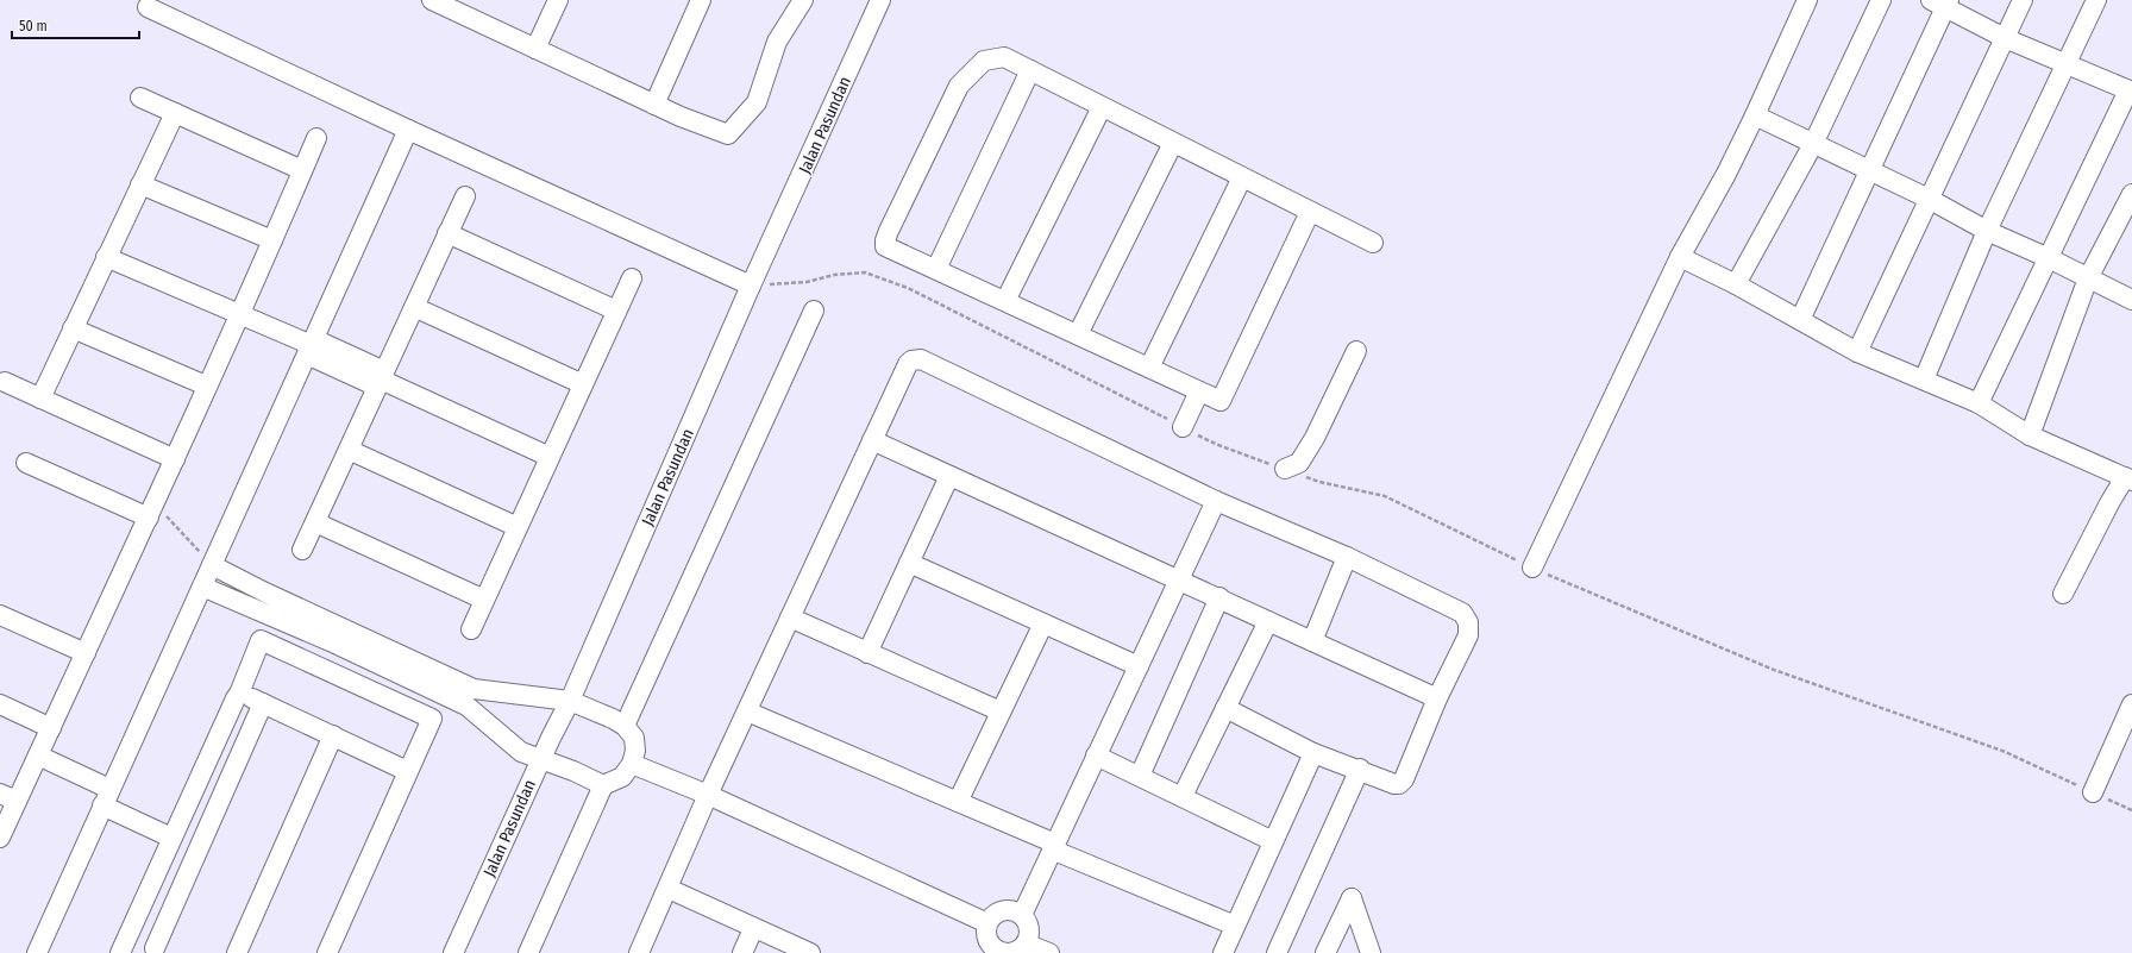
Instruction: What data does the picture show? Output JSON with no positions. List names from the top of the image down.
{
  "streets": {
    "street": ["Jalan Pasundan"]
  },
  "scale_bar": "50 m"
}
